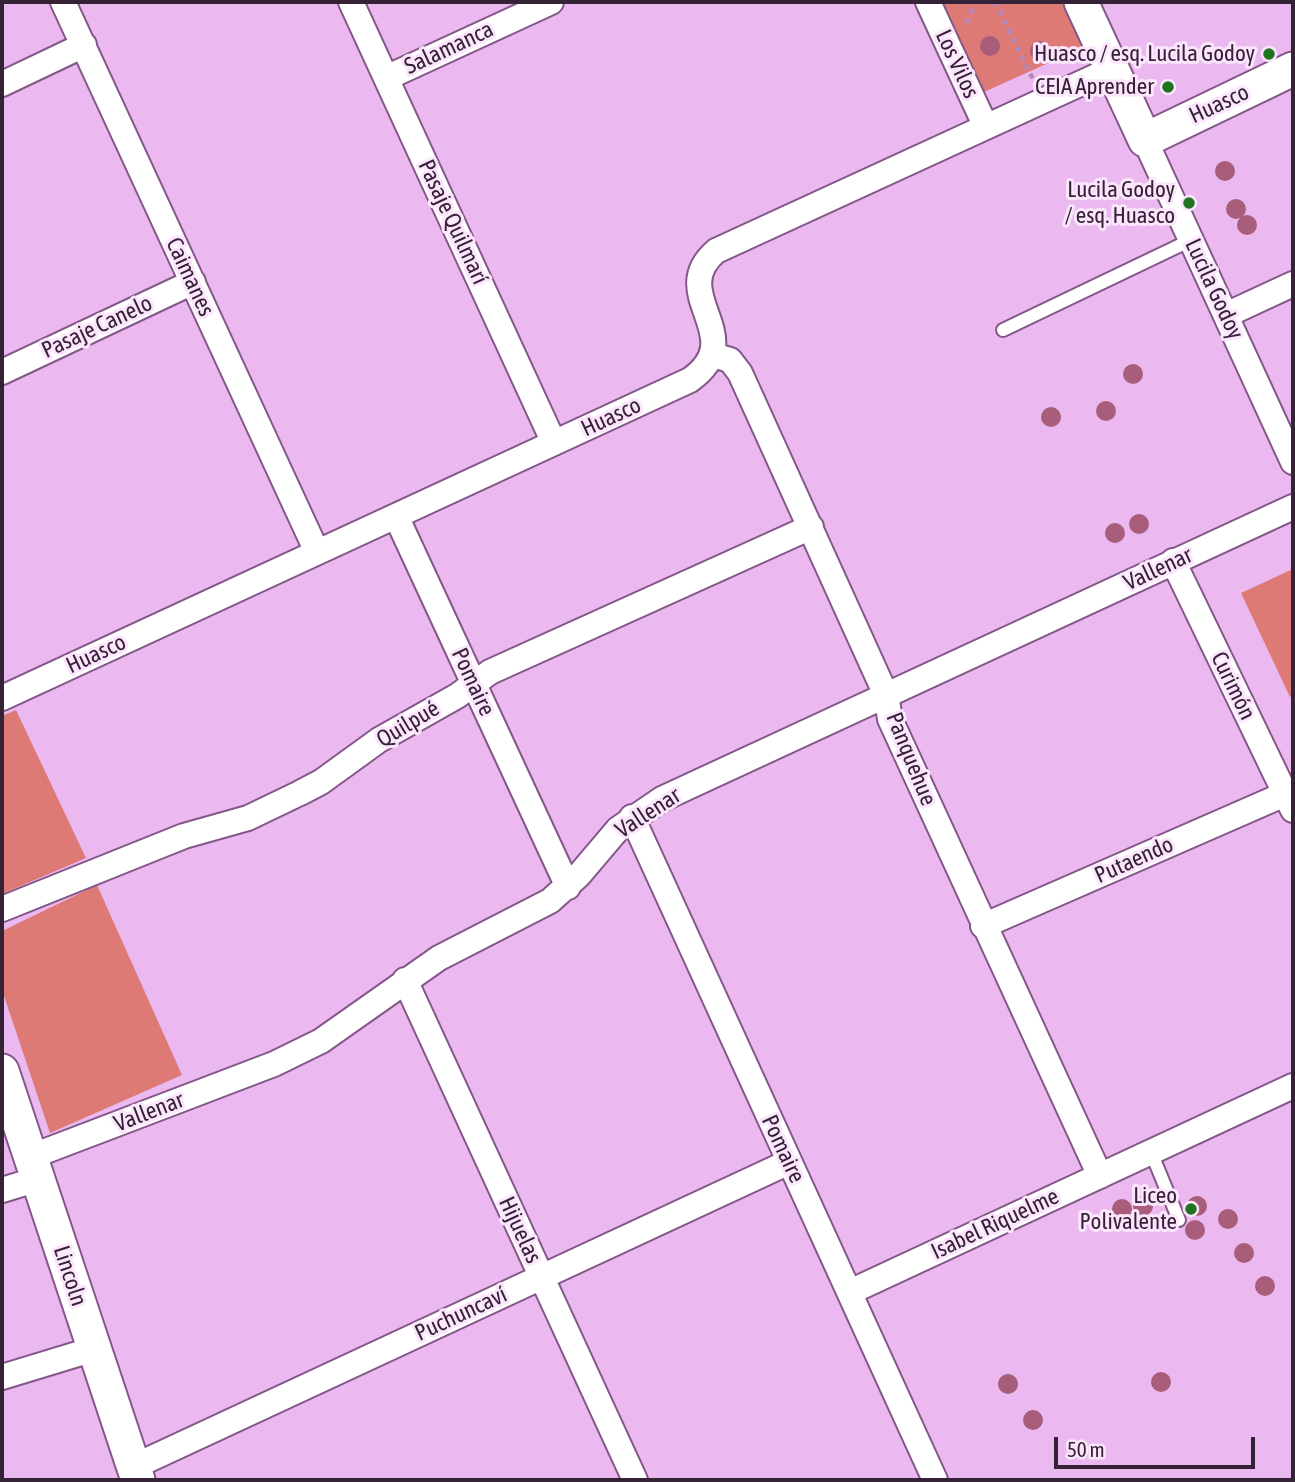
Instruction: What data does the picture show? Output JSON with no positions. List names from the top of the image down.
{
  "streets": {
    "street": [
      "Salamanca",
      "Los Vilos",
      "Huasco",
      "Pasaje Quilmarí",
      "Caimanes",
      "Lucila Godoy",
      "Pasaje Canelo",
      "Vallenar",
      "Pomaire",
      "Curimón",
      "Quilpué",
      "Panquehue",
      "Putaendo",
      "Isabel Riquelme",
      "Hijuelas",
      "Lincoln",
      "Puchuncaví"
    ]
  },
  "crossings": [
    ["Salamanca", "Pasaje Quilmarí"],
    ["Huasco", "Pasaje Quilmarí"],
    ["Huasco", "Caimanes"],
    ["Huasco", "Lucila Godoy"],
    ["Huasco", "Pomaire"],
    ["Huasco", "Panquehue"],
    ["Caimanes", "Pasaje Canelo"],
    ["Vallenar", "Pomaire"],
    ["Vallenar", "Curimón"],
    ["Vallenar", "Panquehue"],
    ["Vallenar", "Hijuelas"],
    ["Vallenar", "Lincoln"],
    ["Pomaire", "Quilpué"],
    ["Pomaire", "Isabel Riquelme"],
    ["Pomaire", "Puchuncaví"],
    ["Curimón", "Putaendo"],
    ["Quilpué", "Panquehue"],
    ["Panquehue", "Putaendo"],
    ["Panquehue", "Isabel Riquelme"],
    ["Hijuelas", "Puchuncaví"],
    ["Lincoln", "Puchuncaví"]
  ],
  "places": [
    "Huasco / esq. Lucila Godoy",
    "CEIA Aprender",
    "Lucila Godoy / esq. Huasco",
    "Liceo Polivalente"
  ],
  "scale_bar": "50 m"
}
